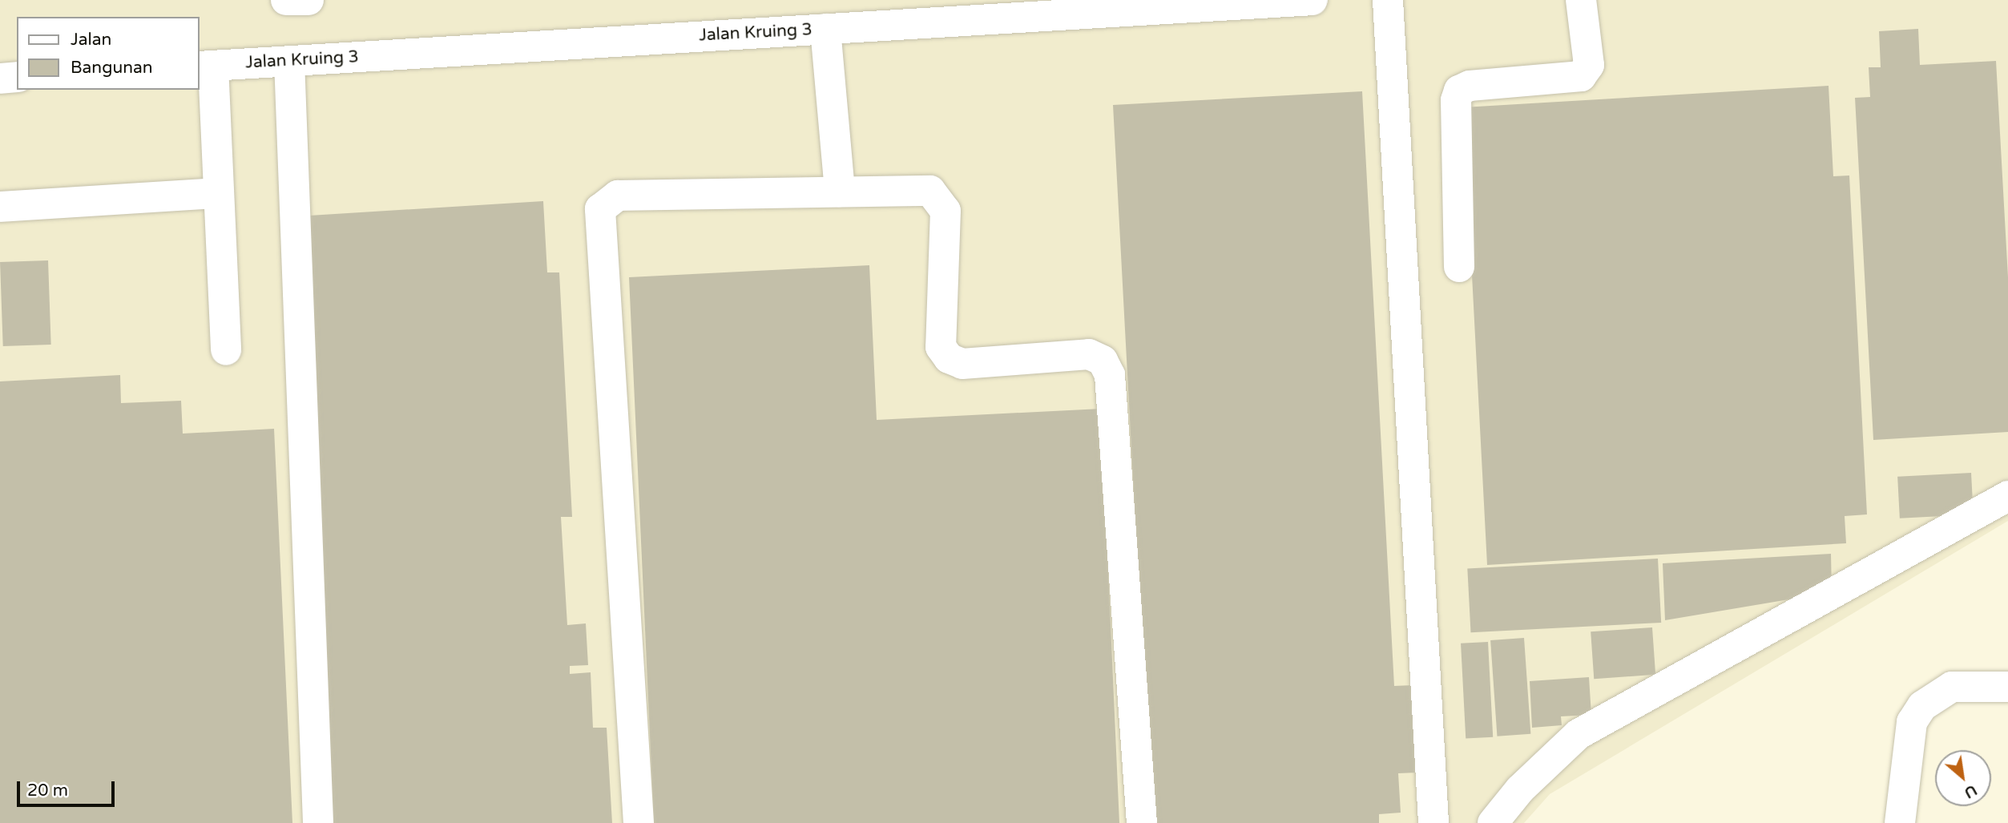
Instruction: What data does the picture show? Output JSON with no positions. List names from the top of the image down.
{
  "streets": {
    "street": ["Jalan Kruing 3"]
  },
  "legend": ["Jalan", "Bangunan"],
  "scale_bar": "20 m",
  "north": "bottom right"
}
